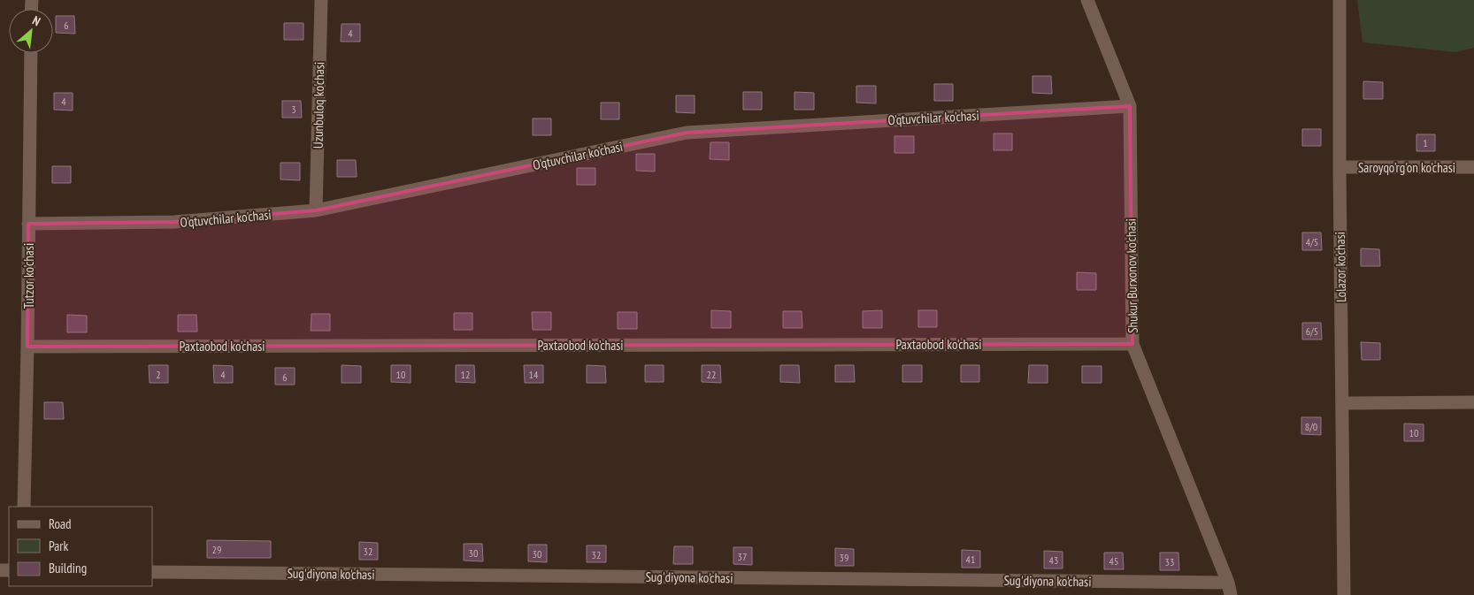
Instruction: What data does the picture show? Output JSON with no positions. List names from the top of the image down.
{
  "streets": {
    "street": [
      "Uzunbuloq ko'chasi",
      "O'qtuvchilar ko'chasi",
      "Saroyqo'rg'on ko'chasi",
      "Lolazor ko'chasi",
      "Tutzor ko'chasi",
      "Shukur Burxonov ko'chasi",
      "Paxtaobod ko'chasi",
      "Sug'diyona ko'chasi"
    ]
  },
  "crossings": [
    ["Uzunbuloq ko'chasi", "O'qtuvchilar ko'chasi"],
    ["O'qtuvchilar ko'chasi", "Tutzor ko'chasi"],
    ["O'qtuvchilar ko'chasi", "Shukur Burxonov ko'chasi"],
    ["Saroyqo'rg'on ko'chasi", "Lolazor ko'chasi"],
    ["Tutzor ko'chasi", "Paxtaobod ko'chasi"],
    ["Shukur Burxonov ko'chasi", "Paxtaobod ko'chasi"],
    ["Shukur Burxonov ko'chasi", "Sug'diyona ko'chasi"]
  ],
  "house_numbers": [
    "6",
    "4",
    "4",
    "3",
    "1",
    "4/5",
    "6/5",
    "2",
    "4",
    "10",
    "12",
    "14",
    "22",
    "6",
    "8/0",
    "10",
    "29",
    "32",
    "30",
    "30",
    "32",
    "37",
    "39",
    "41",
    "43",
    "45",
    "33"
  ],
  "legend": ["Road", "Park", "Building"],
  "north": "top right"
}
